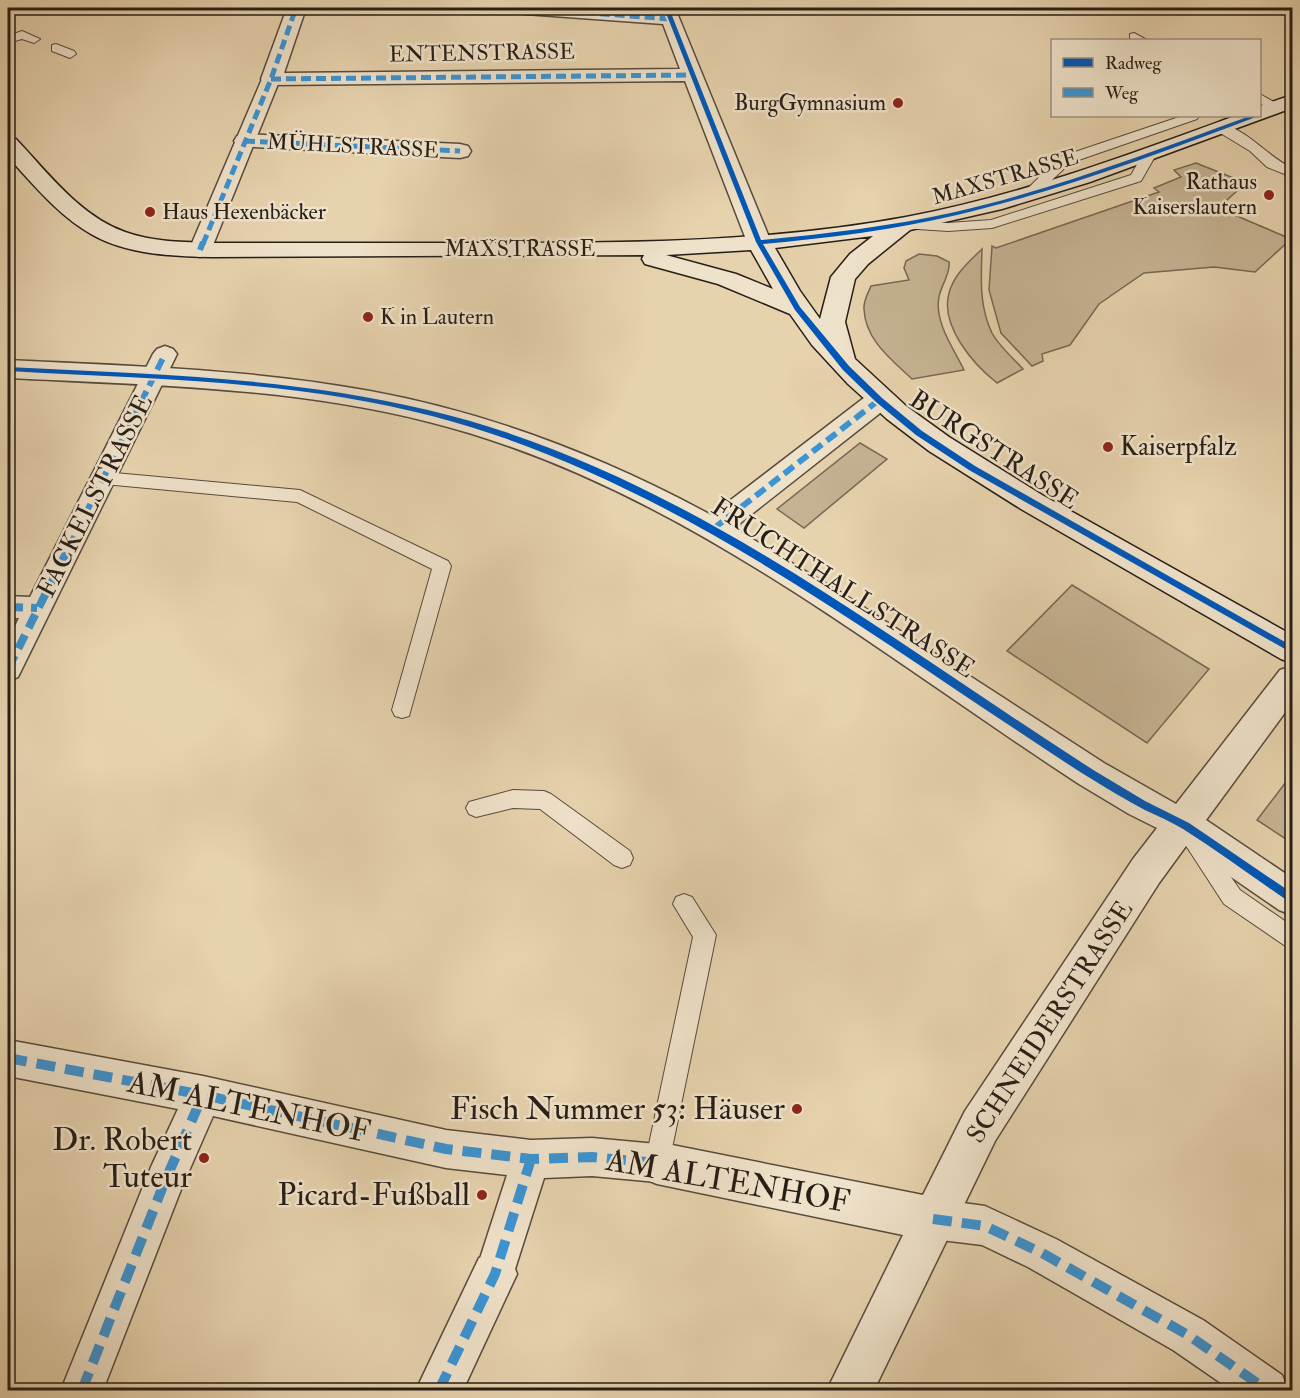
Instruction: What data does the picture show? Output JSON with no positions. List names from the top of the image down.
{
  "streets": {
    "street": [
      "ENTENSTRASSE",
      "MÜHLSTRASSE",
      "MAXSTRASSE",
      "BURGSTRASSE",
      "FACKELSTRASSE",
      "FRUCHTHALLSTRASSE",
      "SCHNEIDERSTRASSE",
      "AM ALTENHOF"
    ]
  },
  "crossings": [
    ["ENTENSTRASSE", "MÜHLSTRASSE"],
    ["ENTENSTRASSE", "BURGSTRASSE"],
    ["MÜHLSTRASSE", "MAXSTRASSE"],
    ["MAXSTRASSE", "BURGSTRASSE"],
    ["FACKELSTRASSE", "FRUCHTHALLSTRASSE"],
    ["FRUCHTHALLSTRASSE", "SCHNEIDERSTRASSE"],
    ["SCHNEIDERSTRASSE", "AM ALTENHOF"]
  ],
  "places": [
    "BurgGymnasium",
    "Rathaus Kaiserslautern",
    "Haus Hexenbäcker",
    "K in Lautern",
    "Kaiserpfalz",
    "Fisch Nummer 53: Häuser",
    "Dr. Robert Tuteur",
    "Picard-Fußball"
  ],
  "legend": ["Radweg", "Weg"]
}
